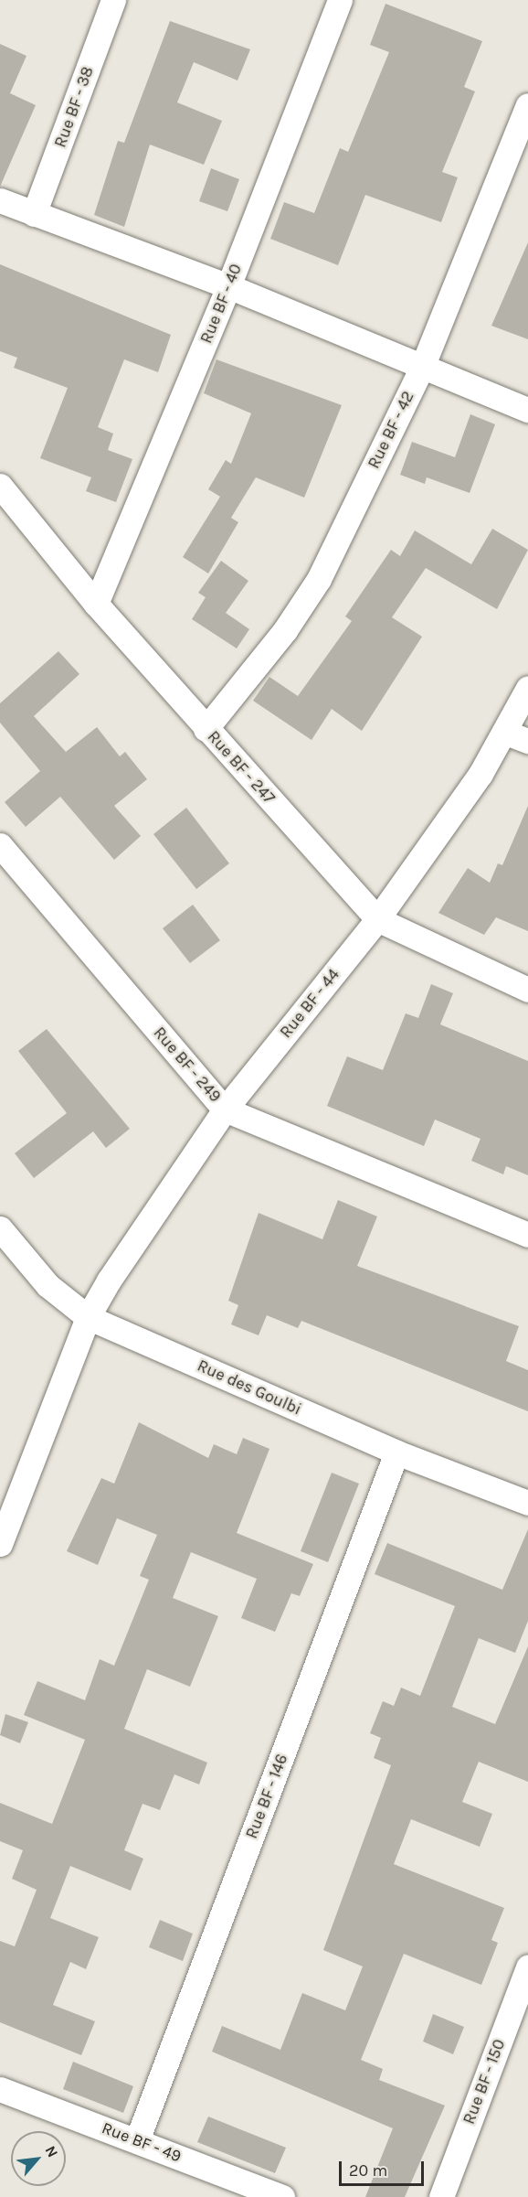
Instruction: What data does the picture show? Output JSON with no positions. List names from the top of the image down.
{
  "streets": {
    "street": [
      "Rue BF - 38",
      "Rue BF - 40",
      "Rue BF - 42",
      "Rue BF - 247",
      "Rue BF - 44",
      "Rue BF - 249",
      "Rue des Goulbi",
      "Rue BF - 146",
      "Rue BF - 150",
      "Rue BF - 49"
    ]
  },
  "crossings": [
    ["Rue BF - 40", "Rue BF - 247"],
    ["Rue BF - 42", "Rue BF - 247"],
    ["Rue BF - 247", "Rue BF - 44"],
    ["Rue BF - 44", "Rue BF - 249"],
    ["Rue BF - 44", "Rue des Goulbi"],
    ["Rue des Goulbi", "Rue BF - 146"],
    ["Rue BF - 146", "Rue BF - 49"]
  ],
  "scale_bar": "20 m",
  "north": "top right"
}
